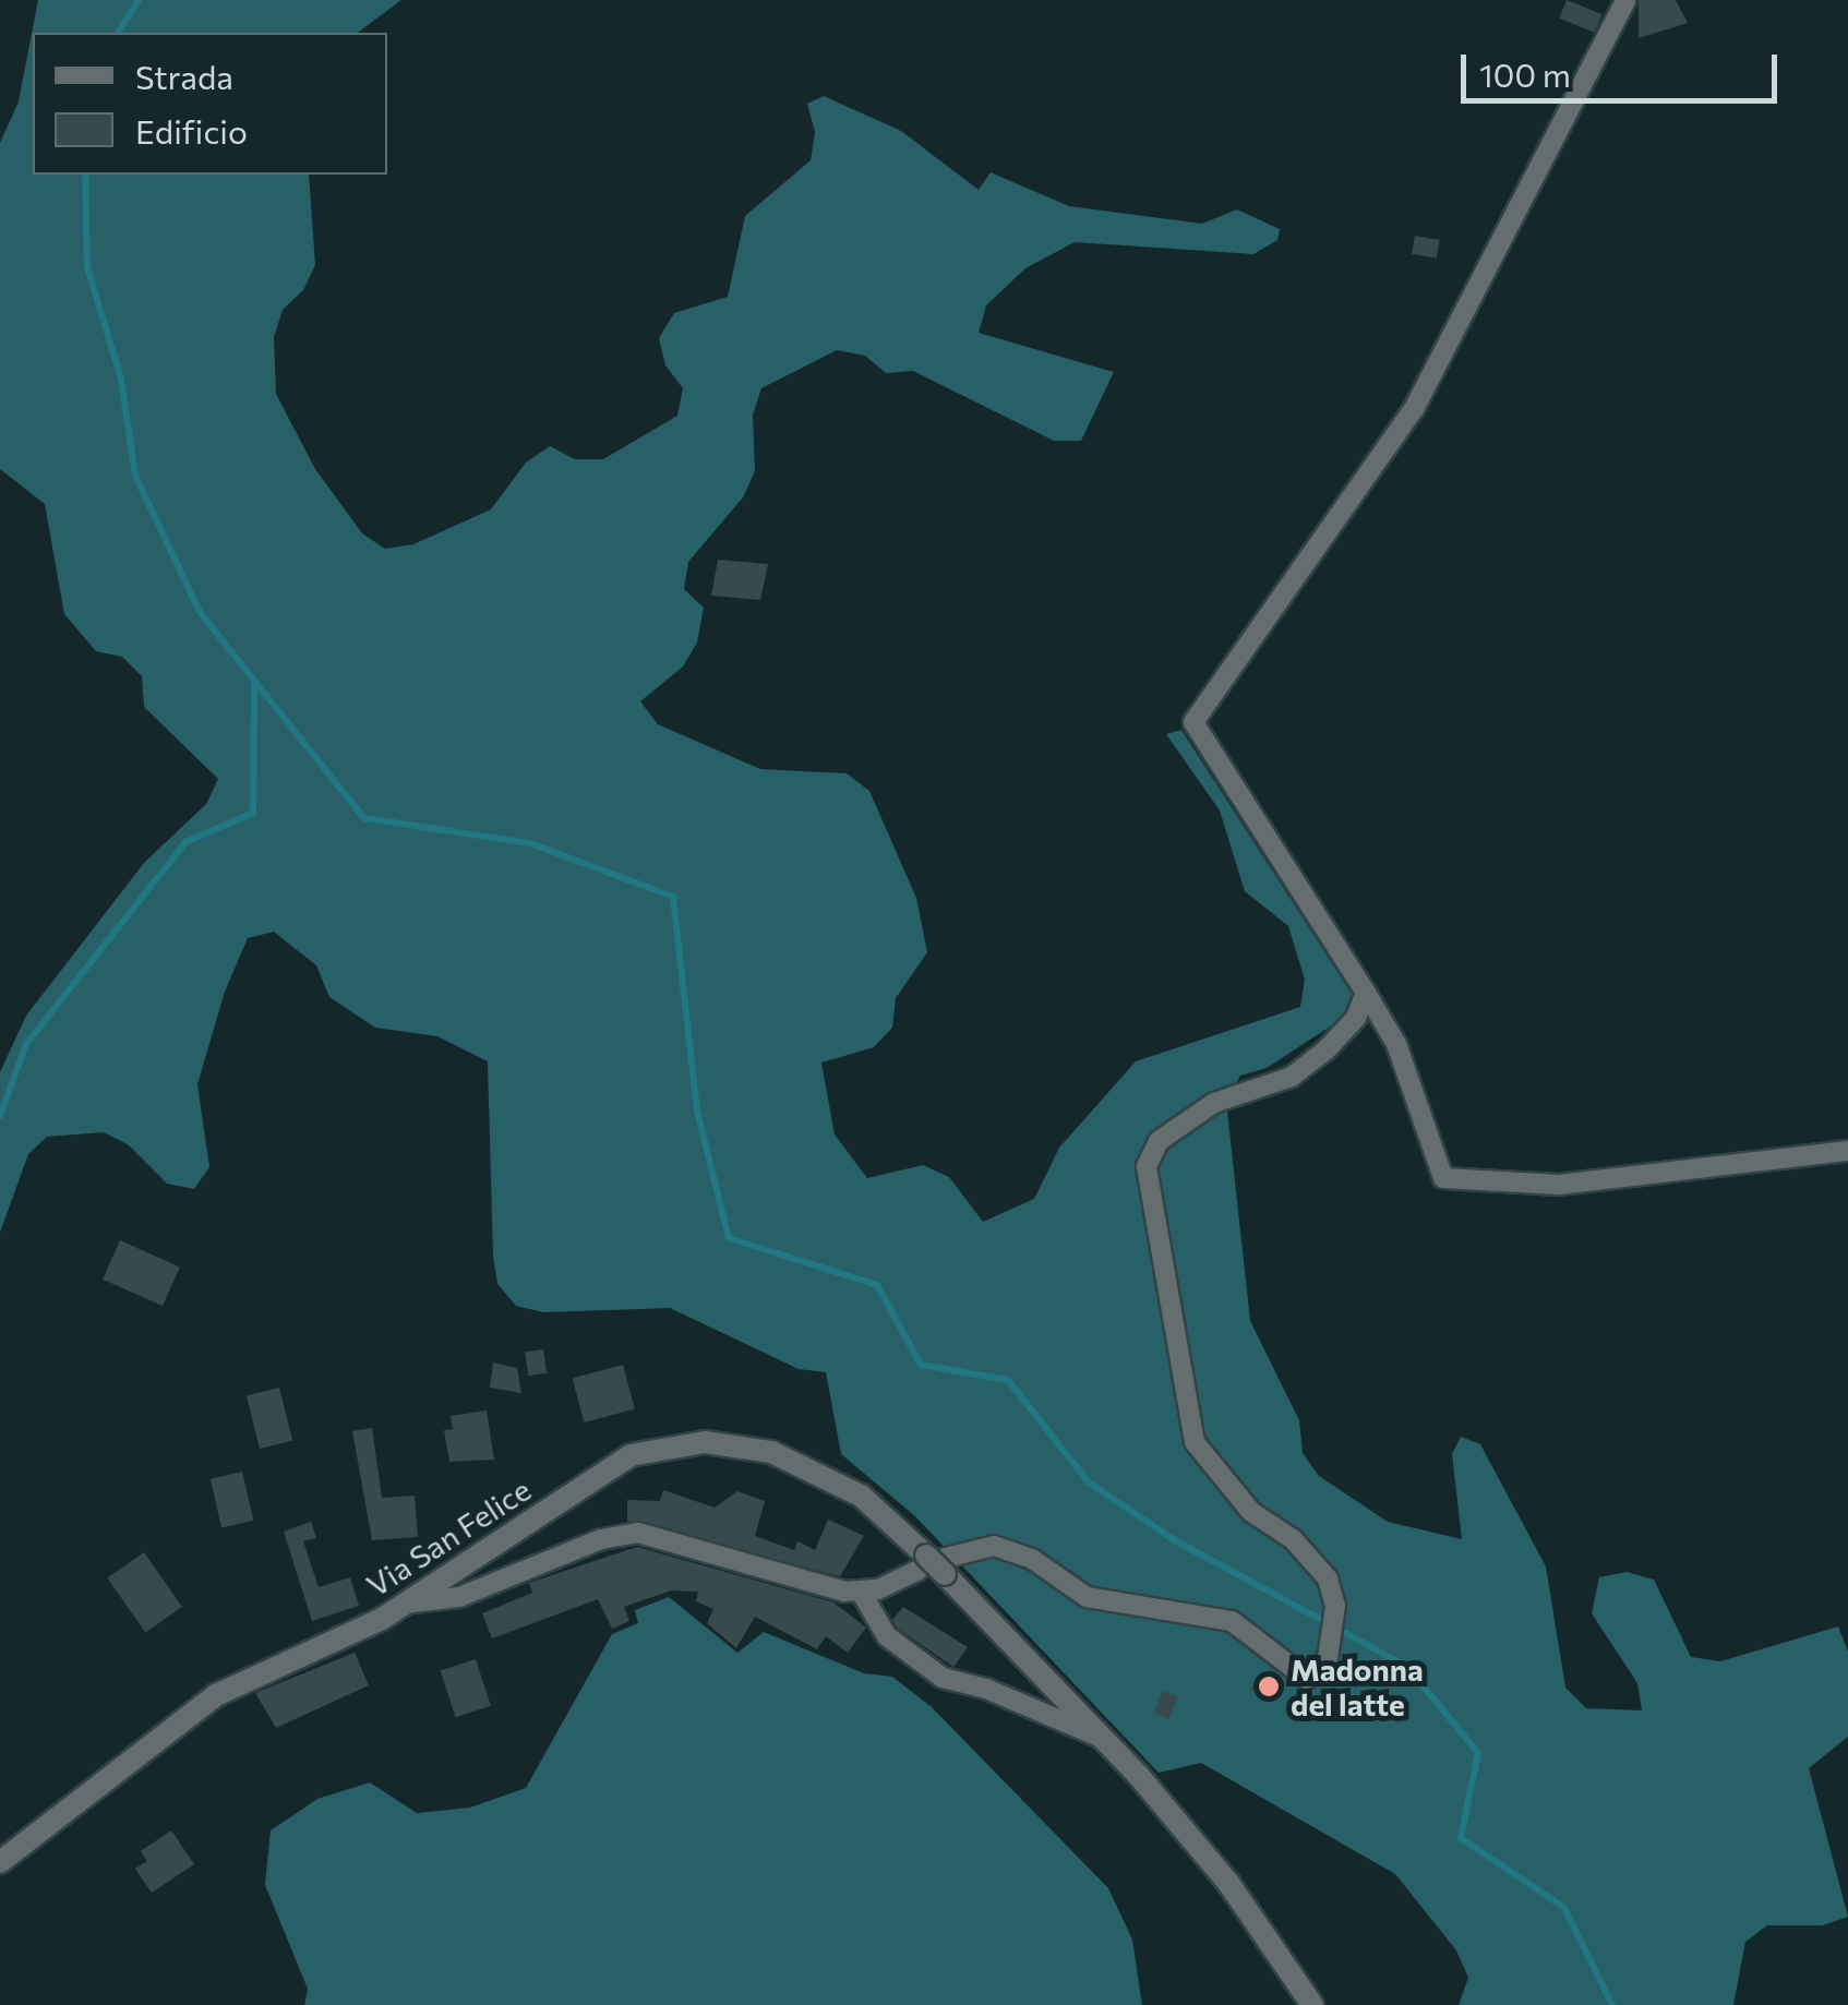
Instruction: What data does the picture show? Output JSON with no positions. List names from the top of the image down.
{
  "streets": {
    "street": ["Via San Felice"]
  },
  "places": ["Madonna del latte"],
  "legend": ["Strada", "Edificio"],
  "scale_bar": "100 m"
}
